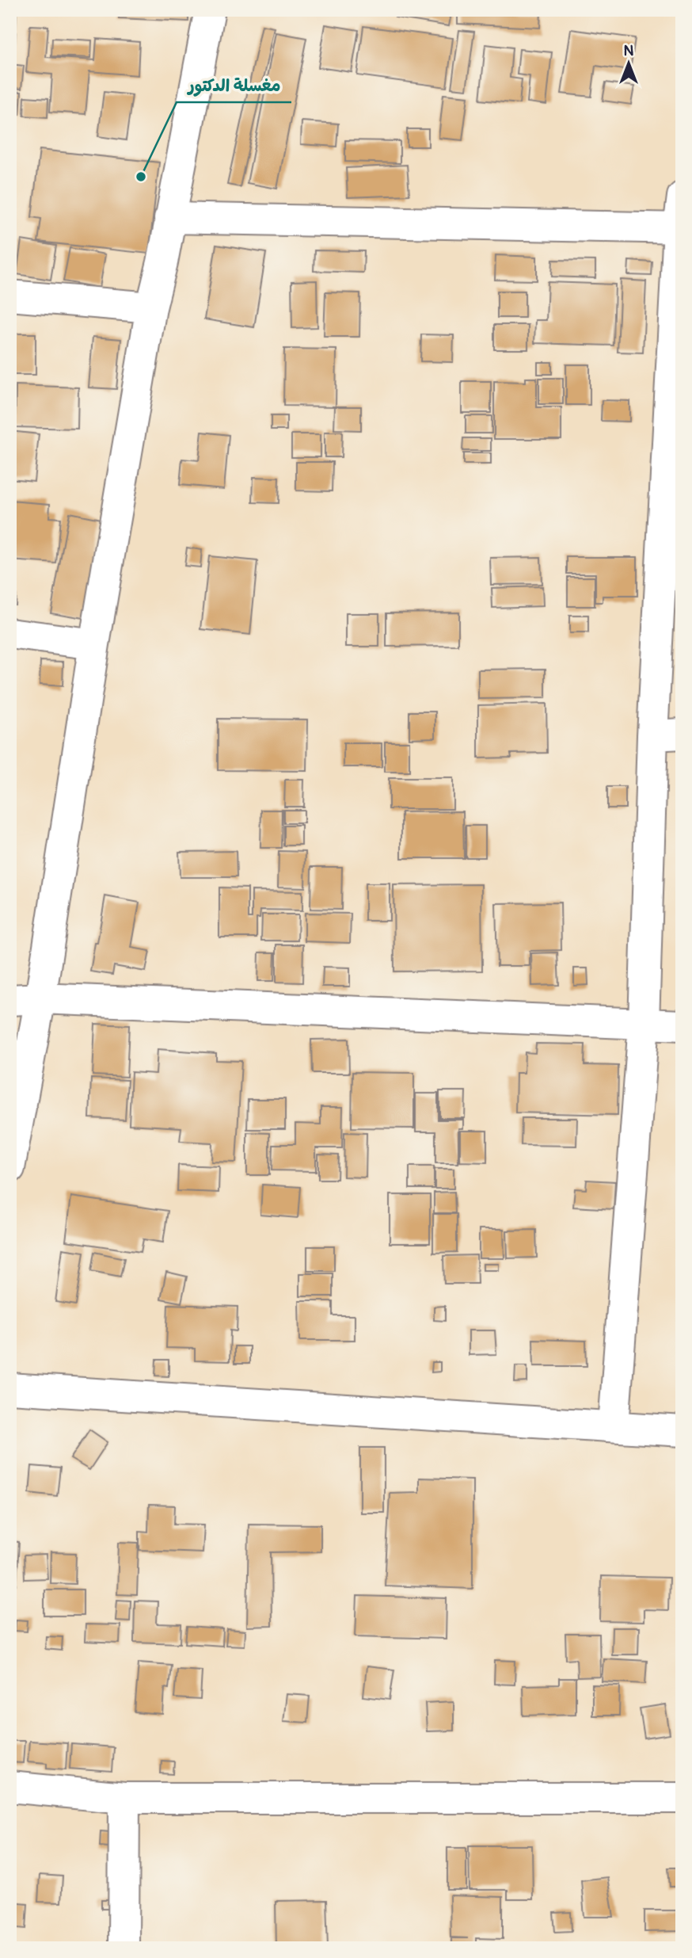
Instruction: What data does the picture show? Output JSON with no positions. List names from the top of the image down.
{
  "places": ["مغسلة الدكتور"],
  "north": "top"
}
